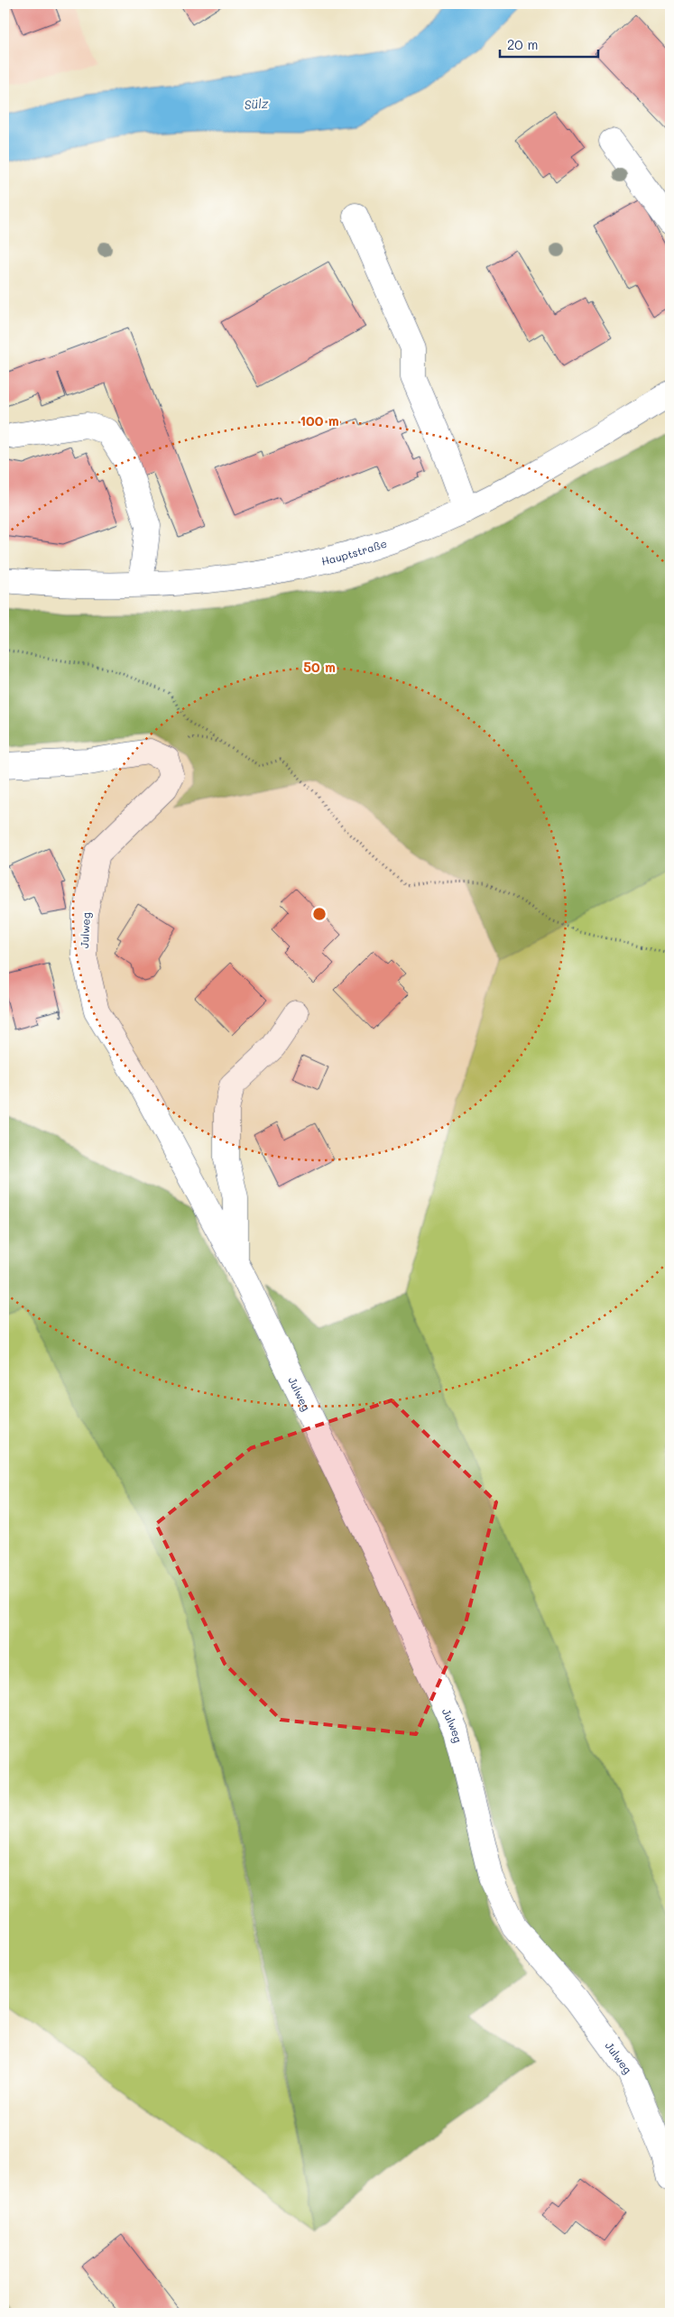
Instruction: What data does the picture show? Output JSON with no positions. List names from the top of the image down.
{
  "streets": {
    "street": ["Hauptstraße", "Julweg"]
  },
  "water": ["Sülz"],
  "scale_bar": "20 m",
  "rings": ["100 m", "50 m"]
}
